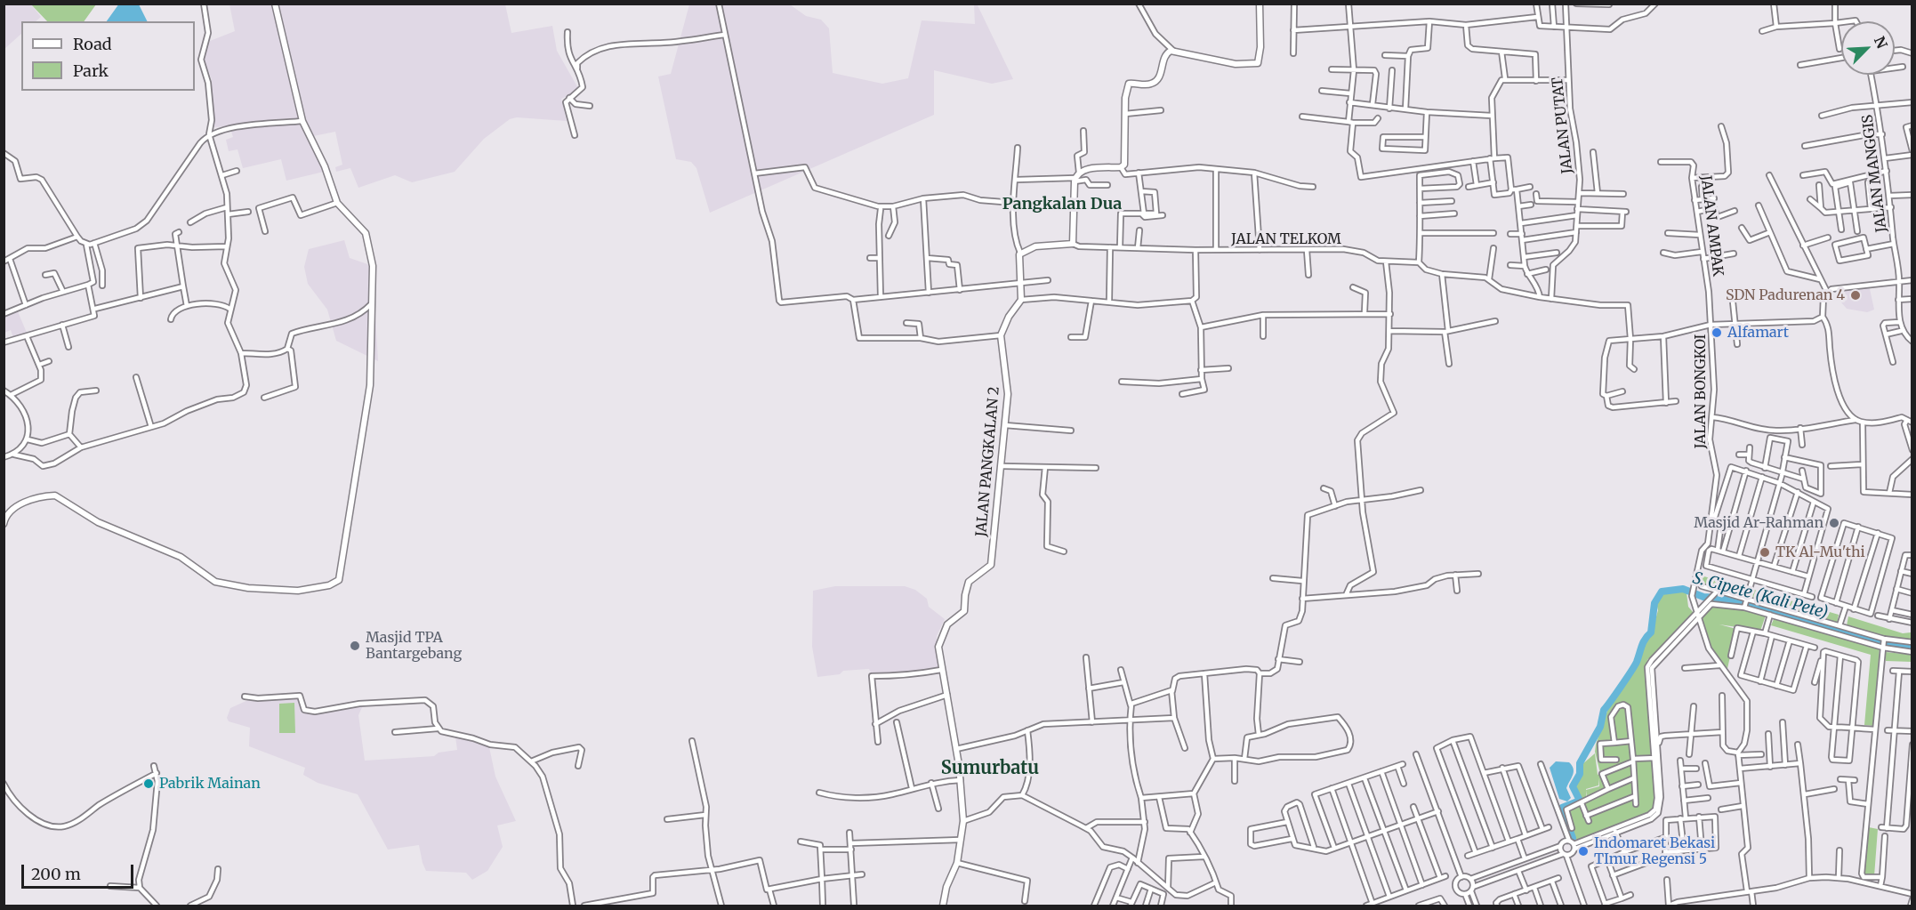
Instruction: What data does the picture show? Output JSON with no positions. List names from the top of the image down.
{
  "streets": {
    "street": [
      "JALAN PUTAT",
      "JALAN MANGGIS",
      "JALAN AMPAK",
      "JALAN TELKOM",
      "JALAN BONGKOI",
      "JALAN PANGKALAN 2"
    ]
  },
  "crossings": [
    ["JALAN PUTAT", "JALAN TELKOM"],
    ["JALAN AMPAK", "JALAN BONGKOI"]
  ],
  "districts": ["Pangkalan Dua", "Sumurbatu"],
  "water": ["S. Cipete (Kali Pete)"],
  "places": [
    "SDN Padurenan 4",
    "Alfamart",
    "Masjid Ar-Rahman",
    "TK Al-Mu'thi",
    "Masjid TPA Bantargebang",
    "Pabrik Mainan",
    "Indomaret Bekasi TImur Regensi 5"
  ],
  "legend": ["Road", "Park"],
  "scale_bar": "200 m",
  "north": "top right"
}
